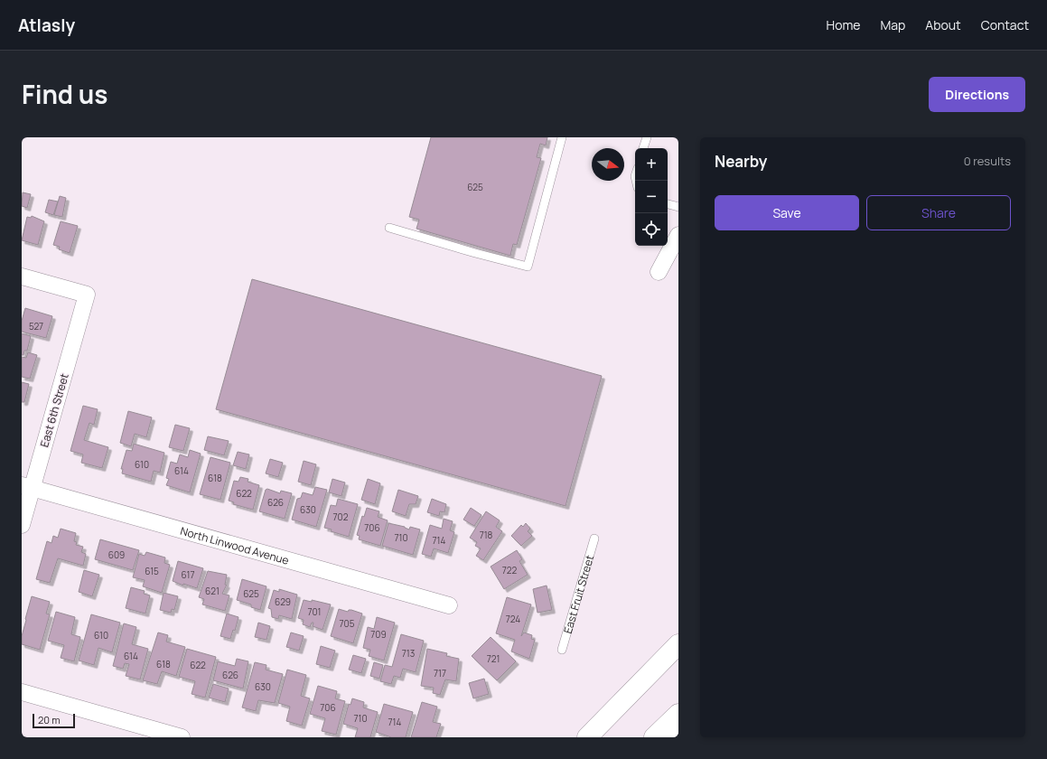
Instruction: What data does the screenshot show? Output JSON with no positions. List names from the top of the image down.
{
  "streets": {
    "street": ["East 6th Street", "North Linwood Avenue"],
    "lane": ["East Fruit Street"]
  },
  "crossings": [
    ["East 6th Street", "North Linwood Avenue"]
  ],
  "house_numbers": [
    "625",
    "527",
    "610",
    "614",
    "618",
    "622",
    "626",
    "630",
    "702",
    "706",
    "718",
    "710",
    "714",
    "609",
    "722",
    "615",
    "617",
    "621",
    "625",
    "629",
    "701",
    "724",
    "705",
    "709",
    "610",
    "713",
    "614",
    "721",
    "618",
    "622",
    "717",
    "626",
    "630",
    "706",
    "710",
    "714"
  ],
  "scale_bar": "20 m",
  "north": "right",
  "page": {
    "header": "Atlasly",
    "nav": [
      "Home",
      "Map",
      "About",
      "Contact"
    ],
    "title": "Find us",
    "buttons": [
      "Directions",
      ["Save", "Share"]
    ],
    "heading": ["Nearby", "0 results"],
    "map_buttons": ["+", "−"],
    "scale": "20 m"
  }
}
